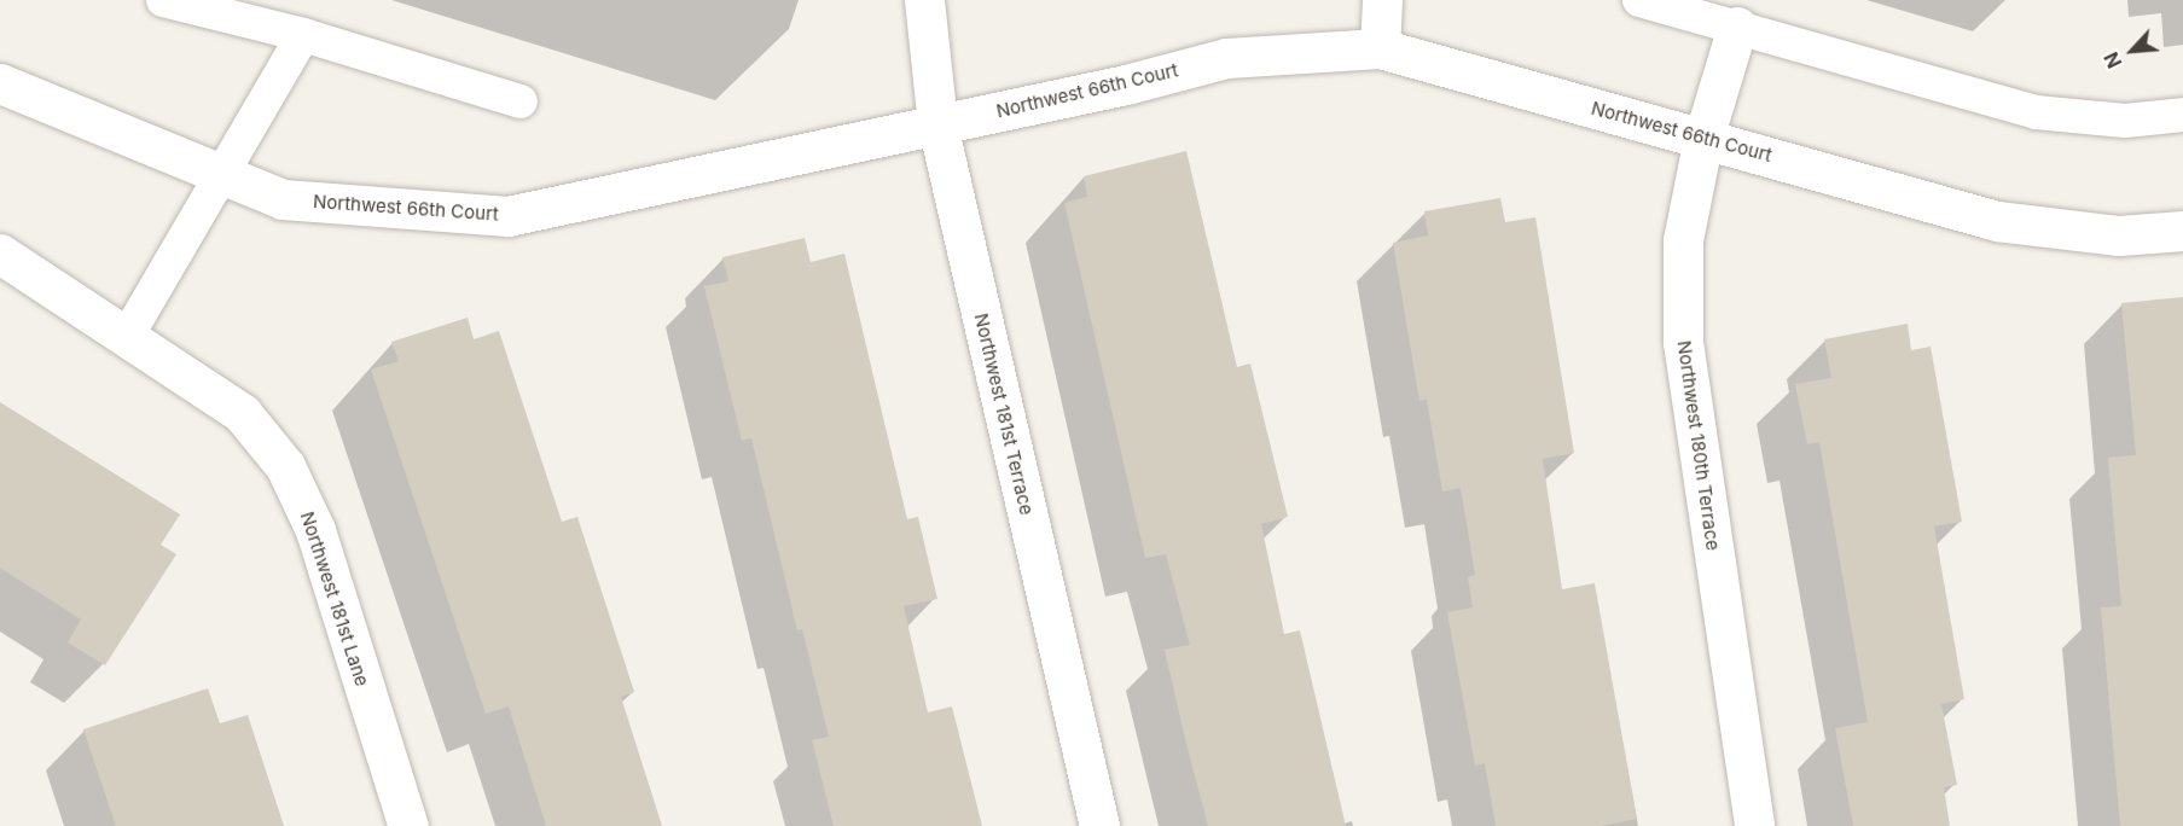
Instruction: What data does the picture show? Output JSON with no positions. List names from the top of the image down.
{
  "streets": {
    "street": [
      "Northwest 66th Court",
      "Northwest 181st Terrace",
      "Northwest 180th Terrace",
      "Northwest 181st Lane"
    ]
  },
  "crossings": [
    ["Northwest 66th Court", "Northwest 181st Terrace"],
    ["Northwest 66th Court", "Northwest 180th Terrace"]
  ],
  "north": "bottom left"
}
